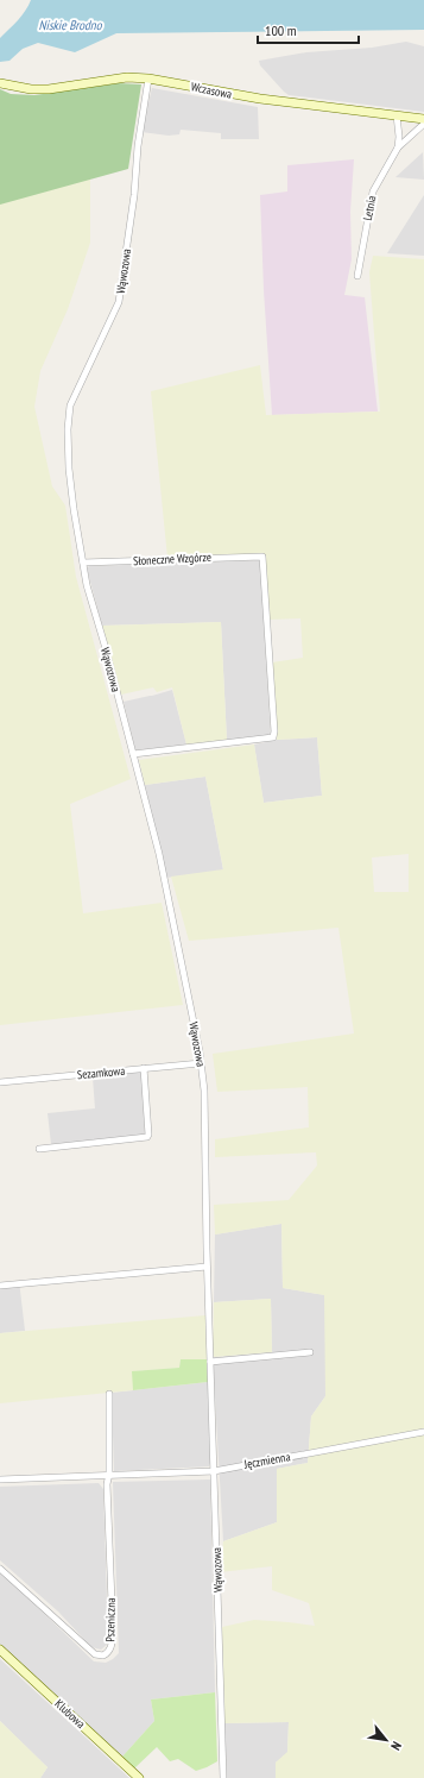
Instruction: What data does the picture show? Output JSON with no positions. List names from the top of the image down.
{
  "streets": {
    "street": [
      "Wczasowa",
      "Letnia",
      "Wąwozowa",
      "Słoneczne Wzgórze",
      "Sezamkowa",
      "Jęczmienna",
      "Pszeniczna",
      "Klubowa"
    ]
  },
  "crossings": [
    ["Wczasowa", "Wąwozowa"],
    ["Wąwozowa", "Słoneczne Wzgórze"],
    ["Wąwozowa", "Sezamkowa"],
    ["Wąwozowa", "Jęczmienna"],
    ["Jęczmienna", "Pszeniczna"]
  ],
  "water": ["Niskie Brodno"],
  "scale_bar": "100 m",
  "north": "bottom right"
}
